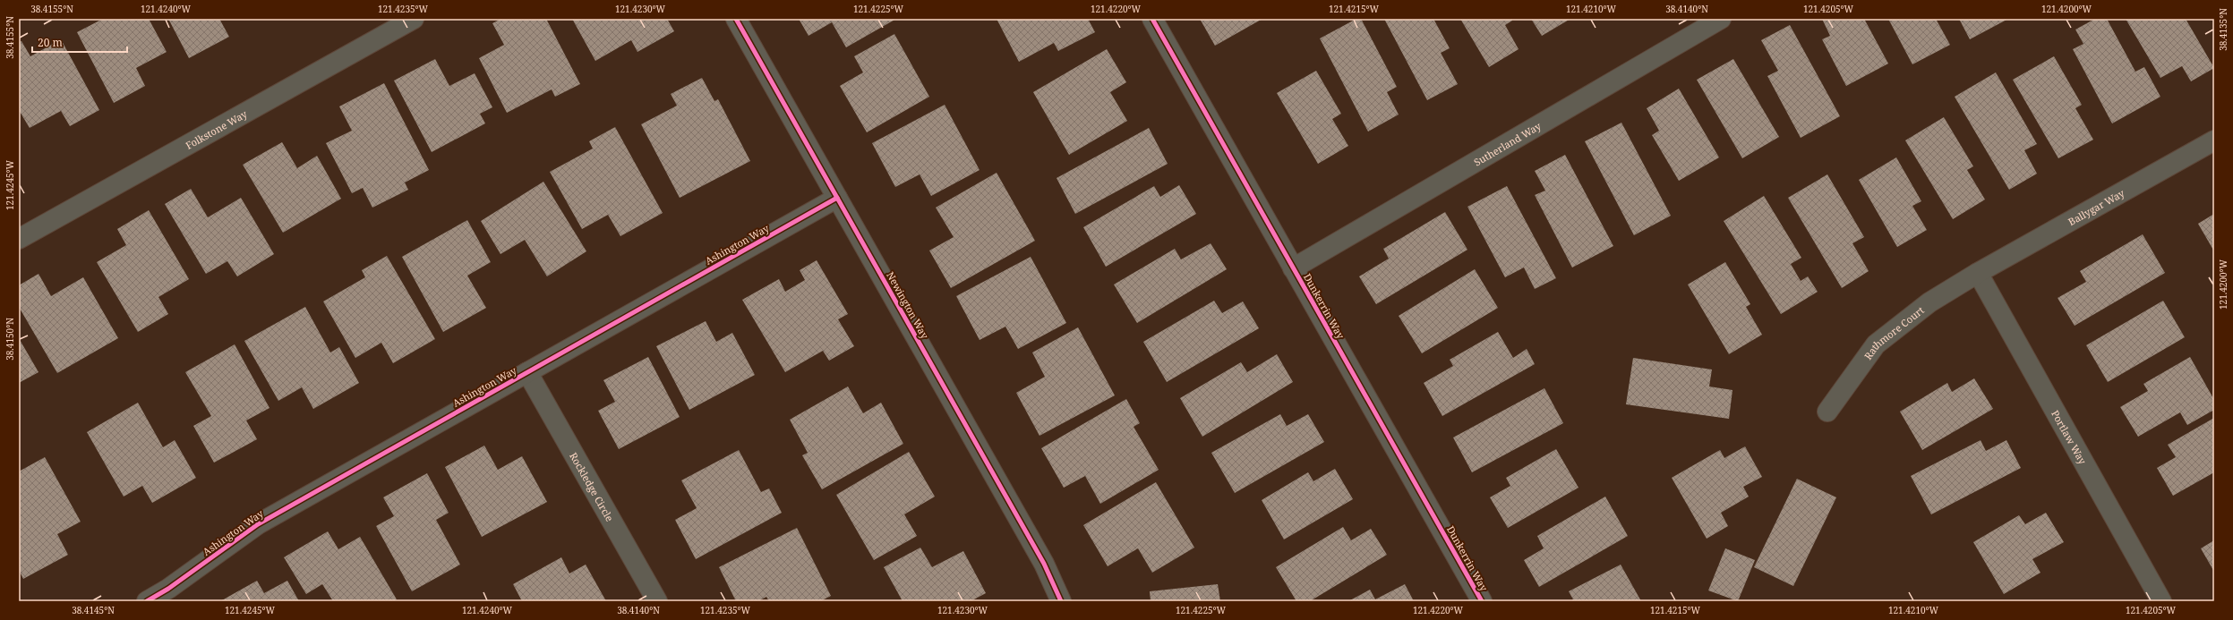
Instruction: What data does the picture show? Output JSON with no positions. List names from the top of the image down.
{
  "streets": {
    "street": [
      "Folkstone Way",
      "Sutherland Way",
      "Ballygar Way",
      "Ashington Way",
      "Newington Way",
      "Dunkerrin Way",
      "Rathmore Court",
      "Portlaw Way",
      "Rockledge Circle"
    ]
  },
  "crossings": [
    ["Sutherland Way", "Dunkerrin Way"],
    ["Ballygar Way", "Rathmore Court"],
    ["Ballygar Way", "Portlaw Way"],
    ["Ashington Way", "Newington Way"],
    ["Ashington Way", "Rockledge Circle"],
    ["Rathmore Court", "Portlaw Way"]
  ],
  "scale_bar": "20 m",
  "coordinates": [
    "38.4155°N",
    "121.4240°W",
    "121.4235°W",
    "121.4230°W",
    "121.4225°W",
    "121.4220°W",
    "121.4215°W",
    "121.4210°W",
    "38.4140°N",
    "121.4205°W",
    "121.4200°W",
    "38.4135°N",
    "121.4245°W",
    "38.4150°N",
    "38.4145°N"
  ]
}
